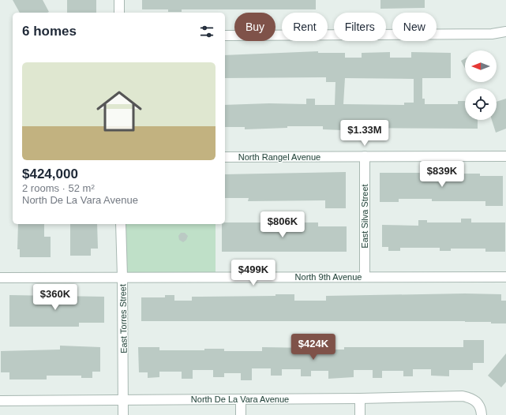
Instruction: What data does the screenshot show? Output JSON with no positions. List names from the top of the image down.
{
  "streets": {
    "street": [
      "North Rangel Avenue",
      "East Silva Street",
      "North 9th Avenue",
      "East Torres Street",
      "North De La Vara Avenue"
    ]
  },
  "crossings": [
    ["North Rangel Avenue", "East Silva Street"],
    ["East Silva Street", "North 9th Avenue"],
    ["North 9th Avenue", "East Torres Street"],
    ["East Torres Street", "North De La Vara Avenue"]
  ],
  "north": "left",
  "page": {
    "chip": [
      "Buy",
      "Rent",
      "Filters",
      "New"
    ],
    "heading": "6 homes",
    "list": [
      {
        "name": "$424,000",
        "note": "2 rooms · 52 m² · North De La Vara Avenue"
      }
    ],
    "price": [
      "$1.33M",
      "$839K",
      "$806K",
      "$499K",
      "$360K",
      "$424K"
    ]
  }
}
